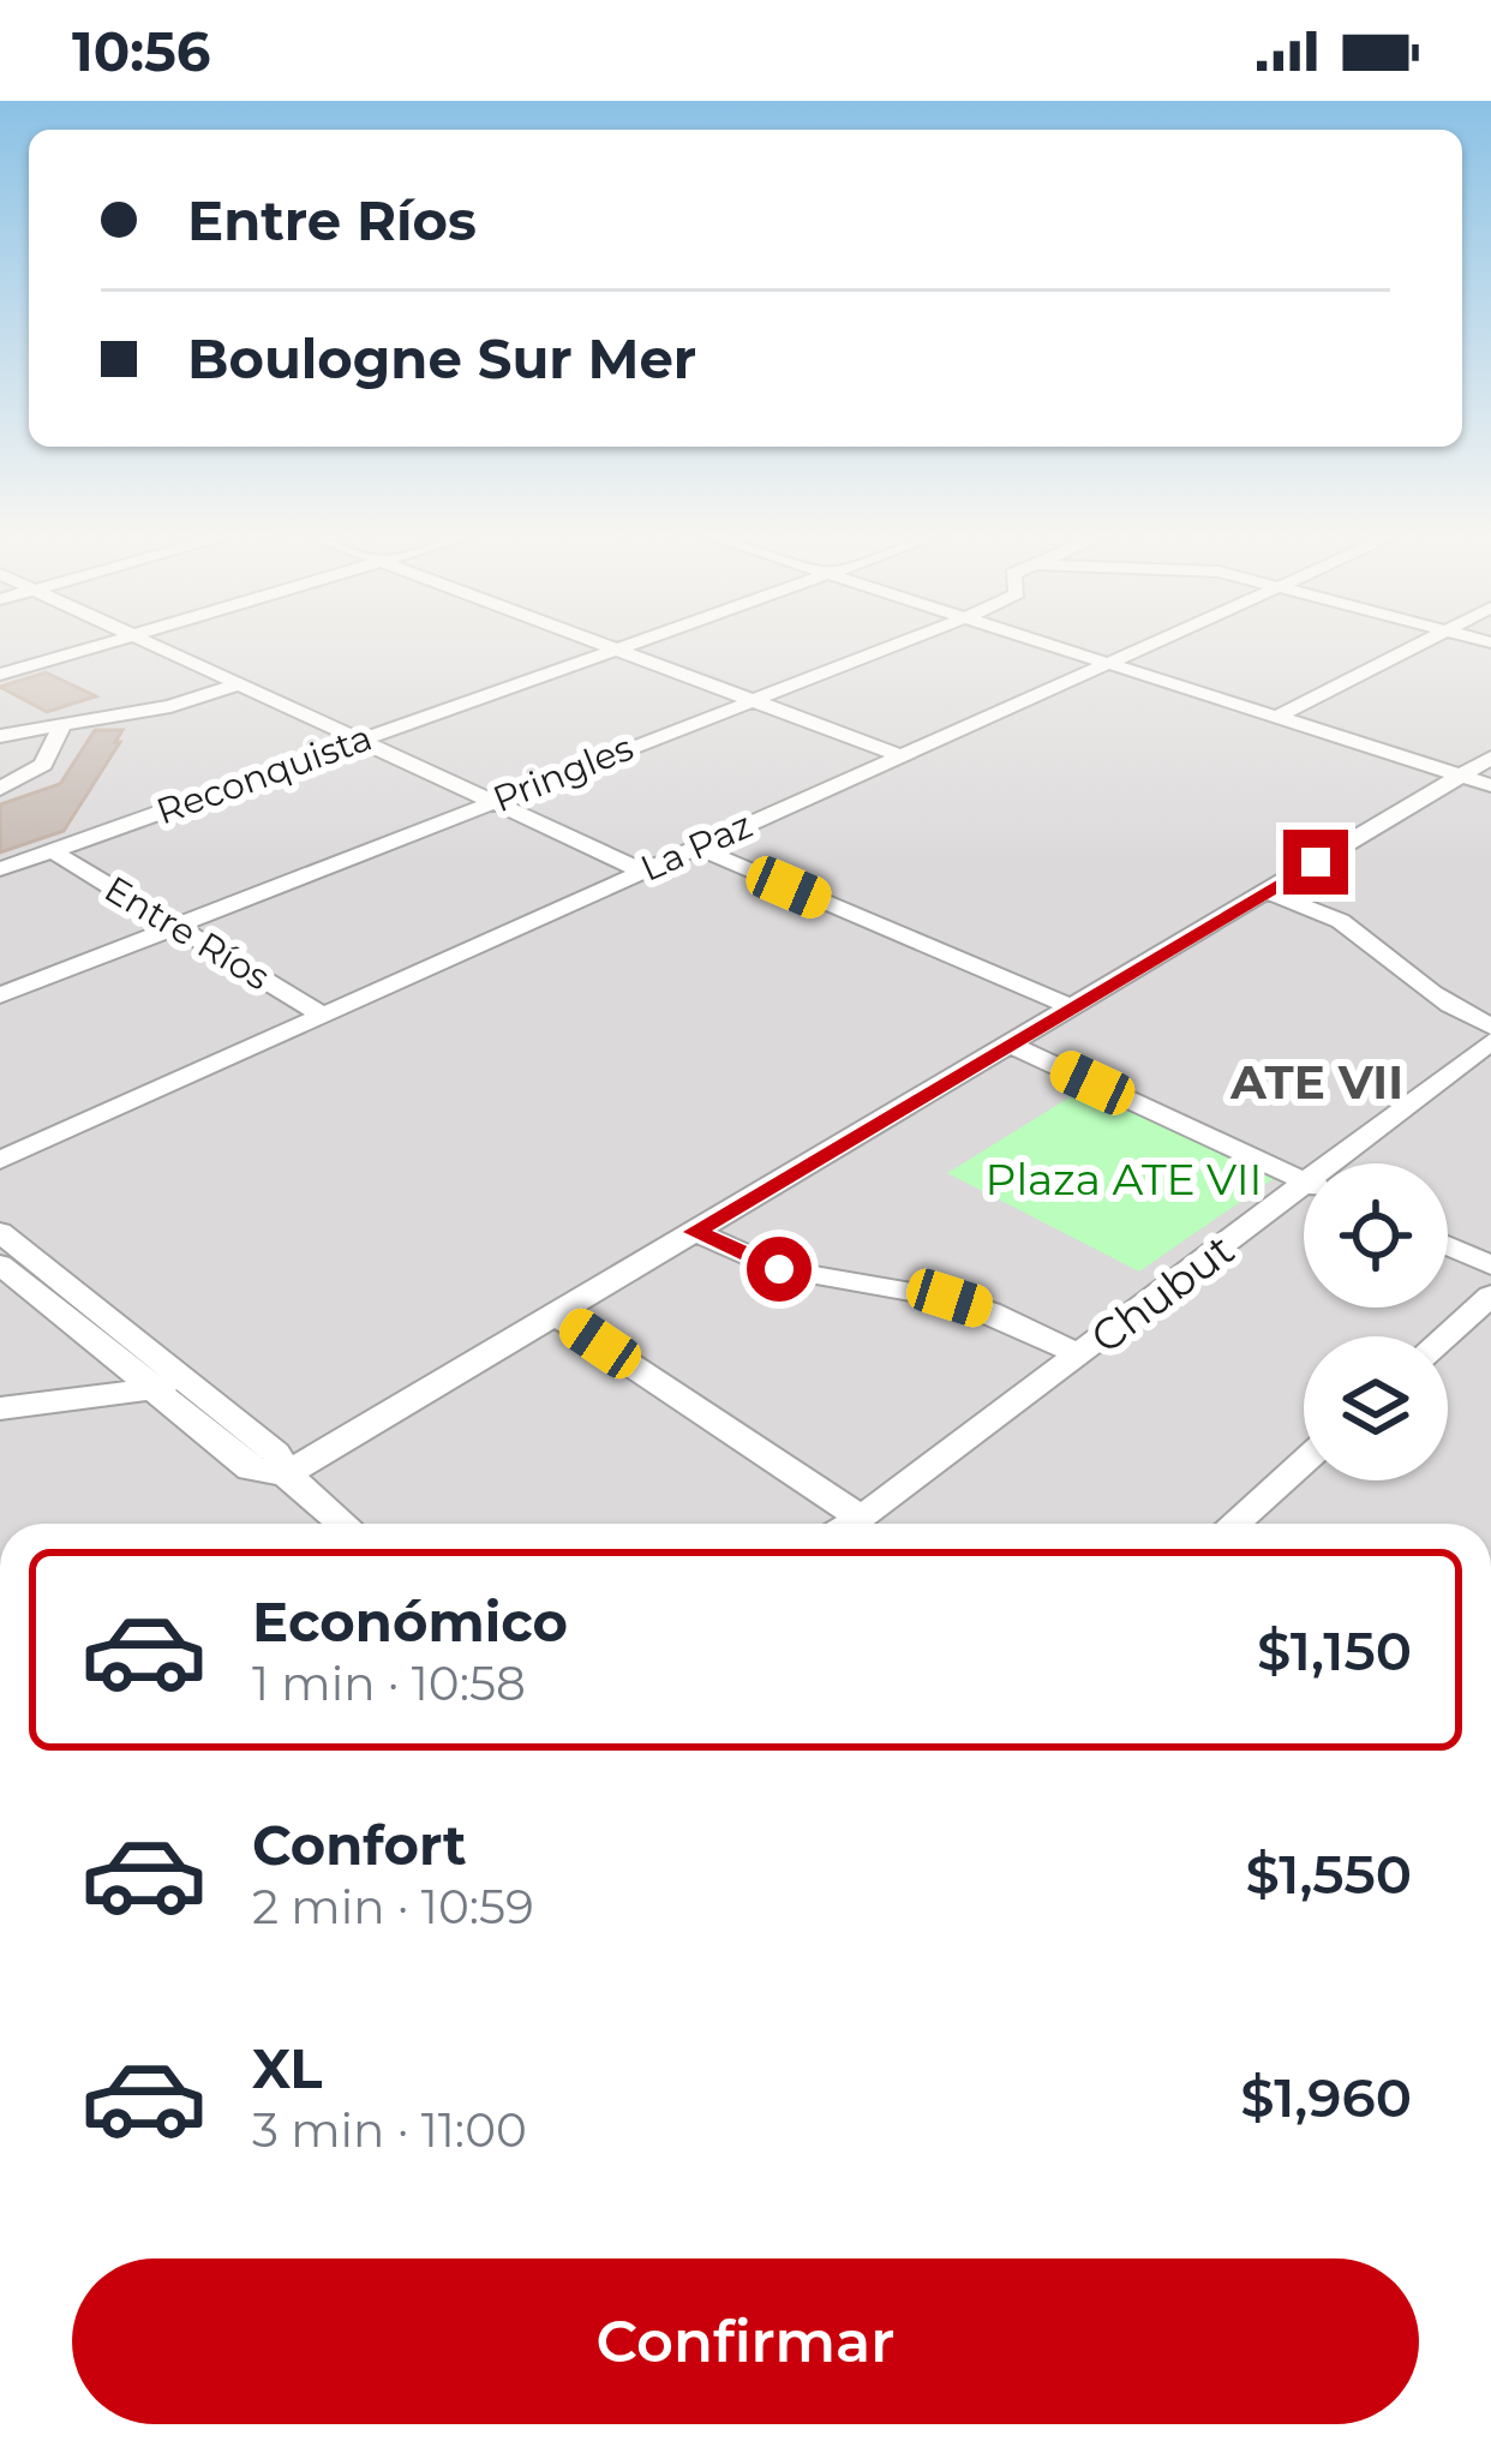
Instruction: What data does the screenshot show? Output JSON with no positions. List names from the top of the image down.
{
  "streets": {
    "street": [
      "Pringles",
      "Reconquista",
      "La Paz",
      "Entre Ríos",
      "Chubut"
    ]
  },
  "crossings": [
    ["Pringles", "Entre Ríos"],
    ["Reconquista", "Entre Ríos"],
    ["La Paz", "Entre Ríos"]
  ],
  "districts": ["ATE VII"],
  "parks": ["Plaza ATE VII"],
  "page": {
    "status": "10:56",
    "banner": ["Entre Ríos", "Boulogne Sur Mer"],
    "list": [
      {
        "name": "Económico",
        "note": "1 min · 10:58",
        "value": "$1,150"
      },
      {
        "name": "Confort",
        "note": "2 min · 10:59",
        "value": "$1,550"
      },
      {
        "name": "XL",
        "note": "3 min · 11:00",
        "value": "$1,960"
      }
    ],
    "buttons": "Confirmar"
  }
}
